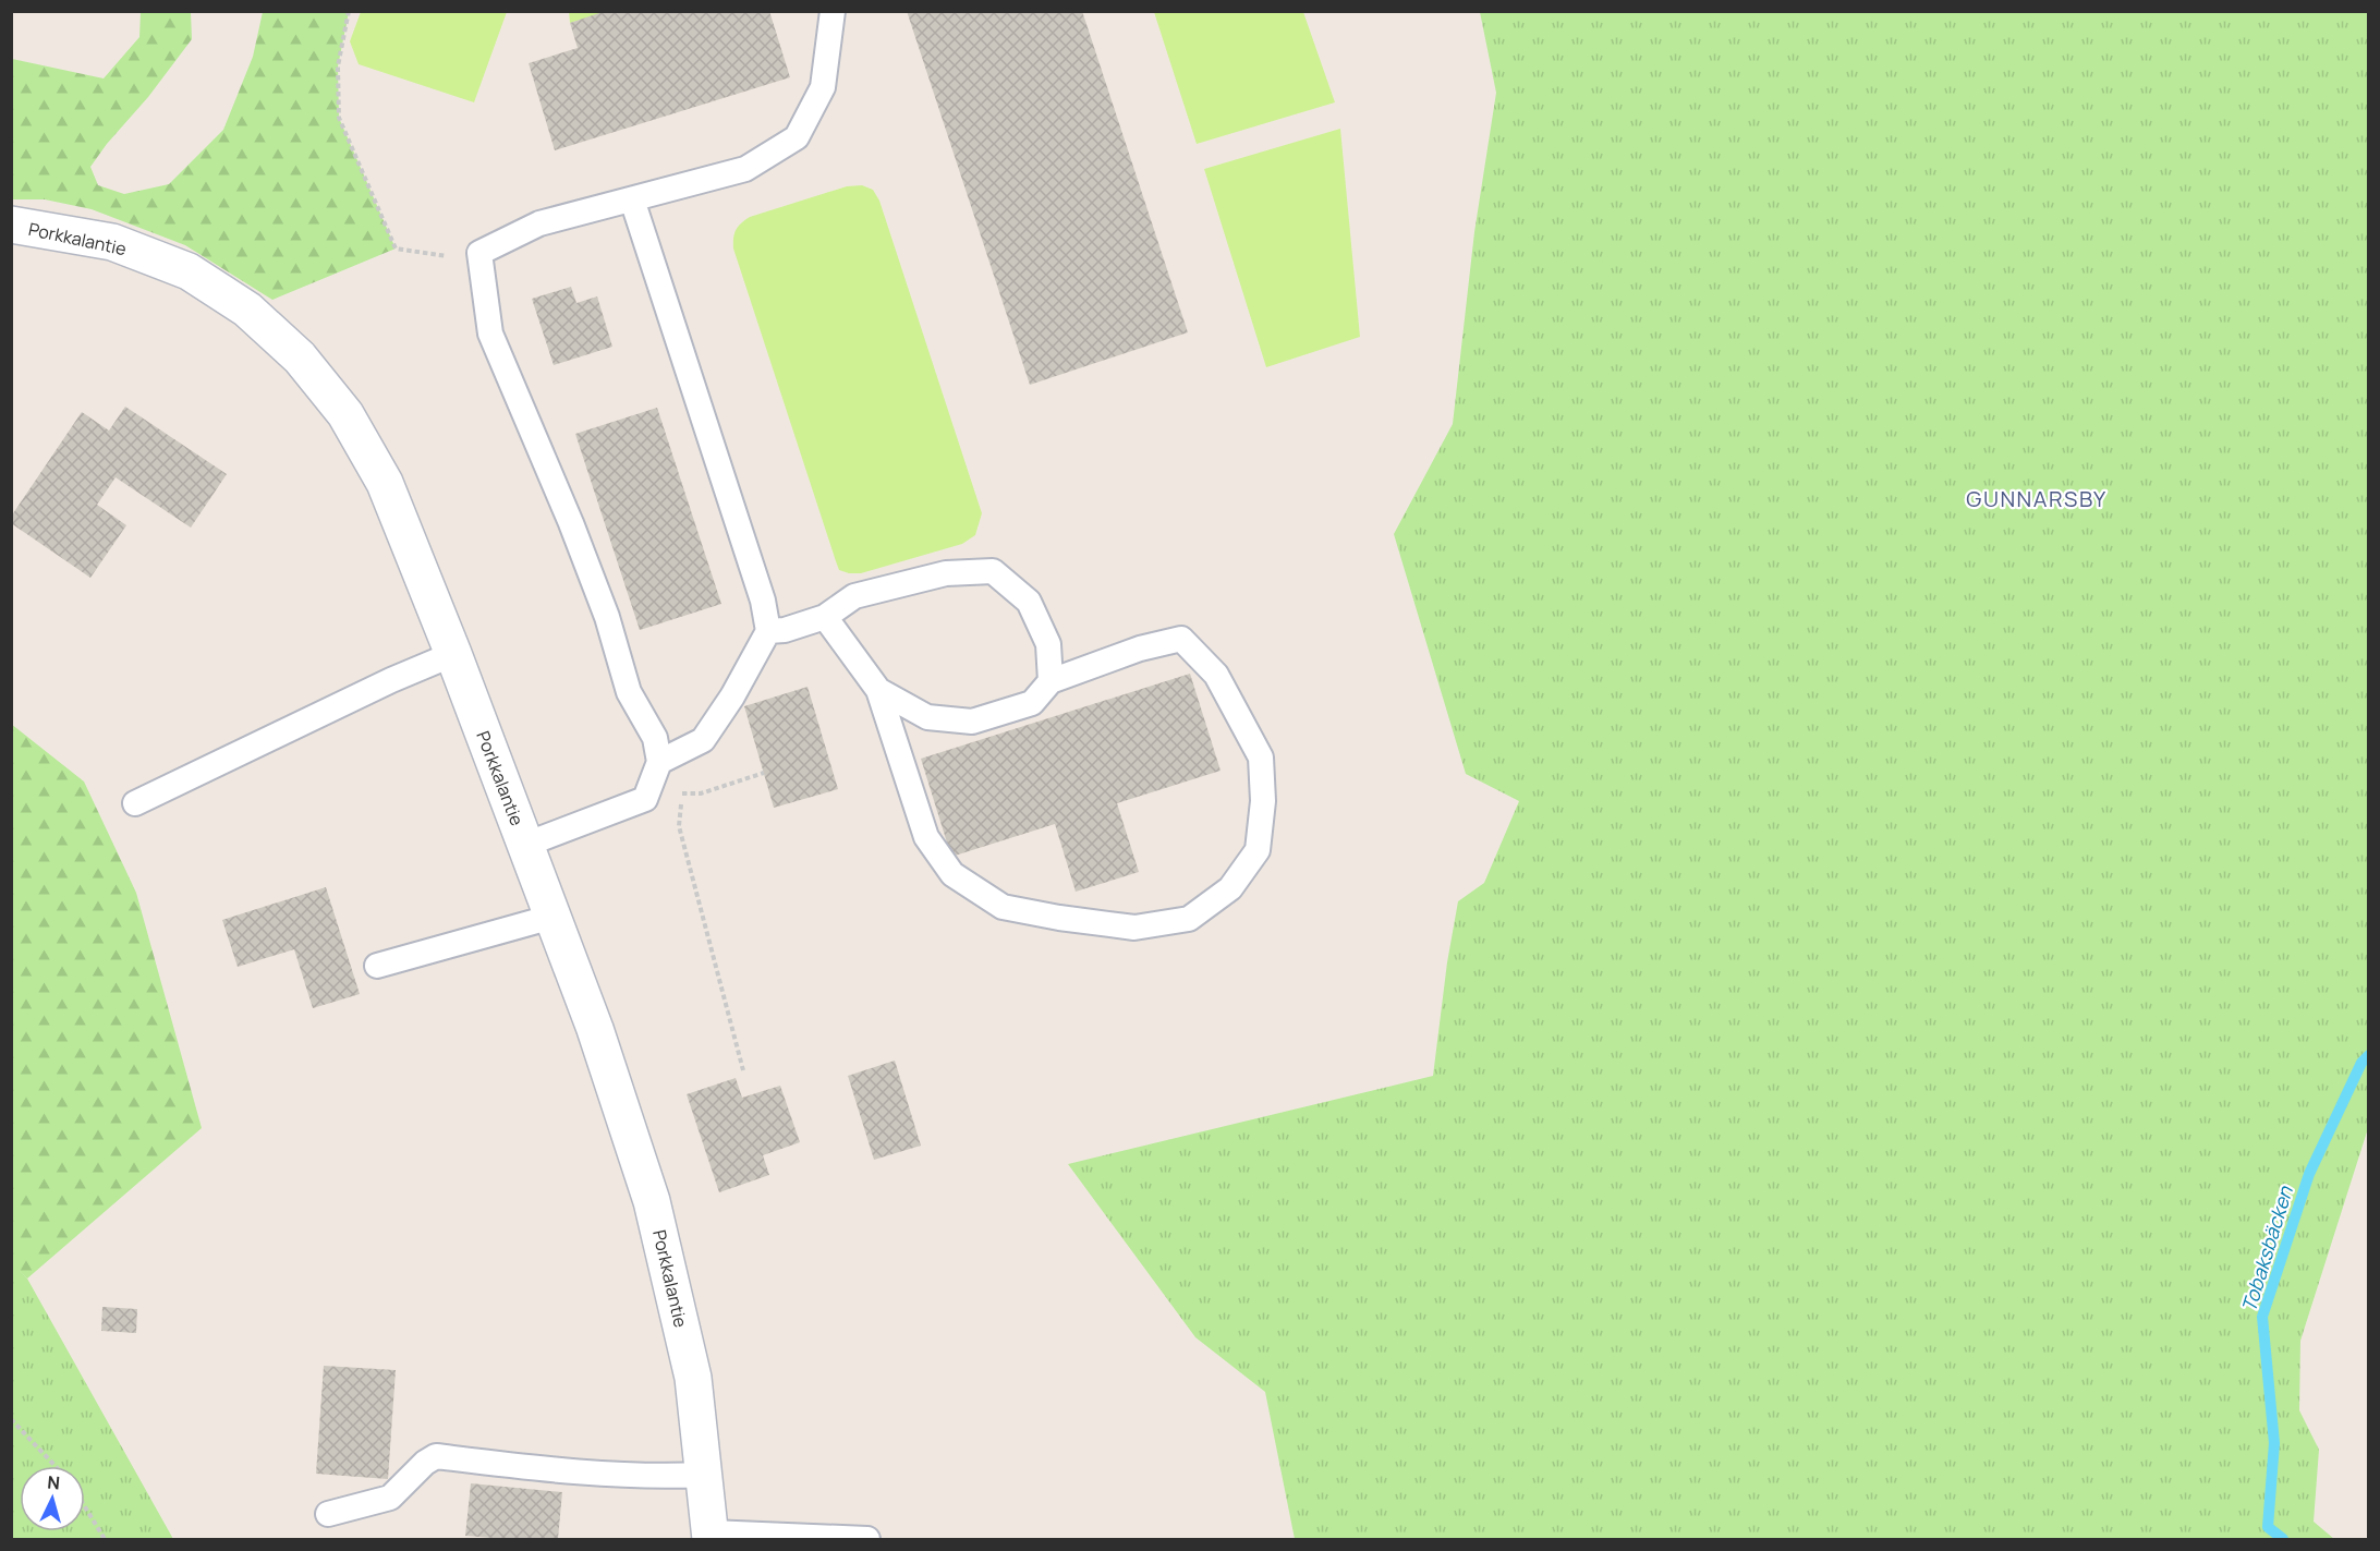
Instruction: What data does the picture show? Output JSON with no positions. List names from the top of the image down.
{
  "streets": {
    "street": ["Porkkalantie"]
  },
  "districts": ["GUNNARSBY"],
  "water": ["Tobaksbäcken"],
  "north": "top"
}
